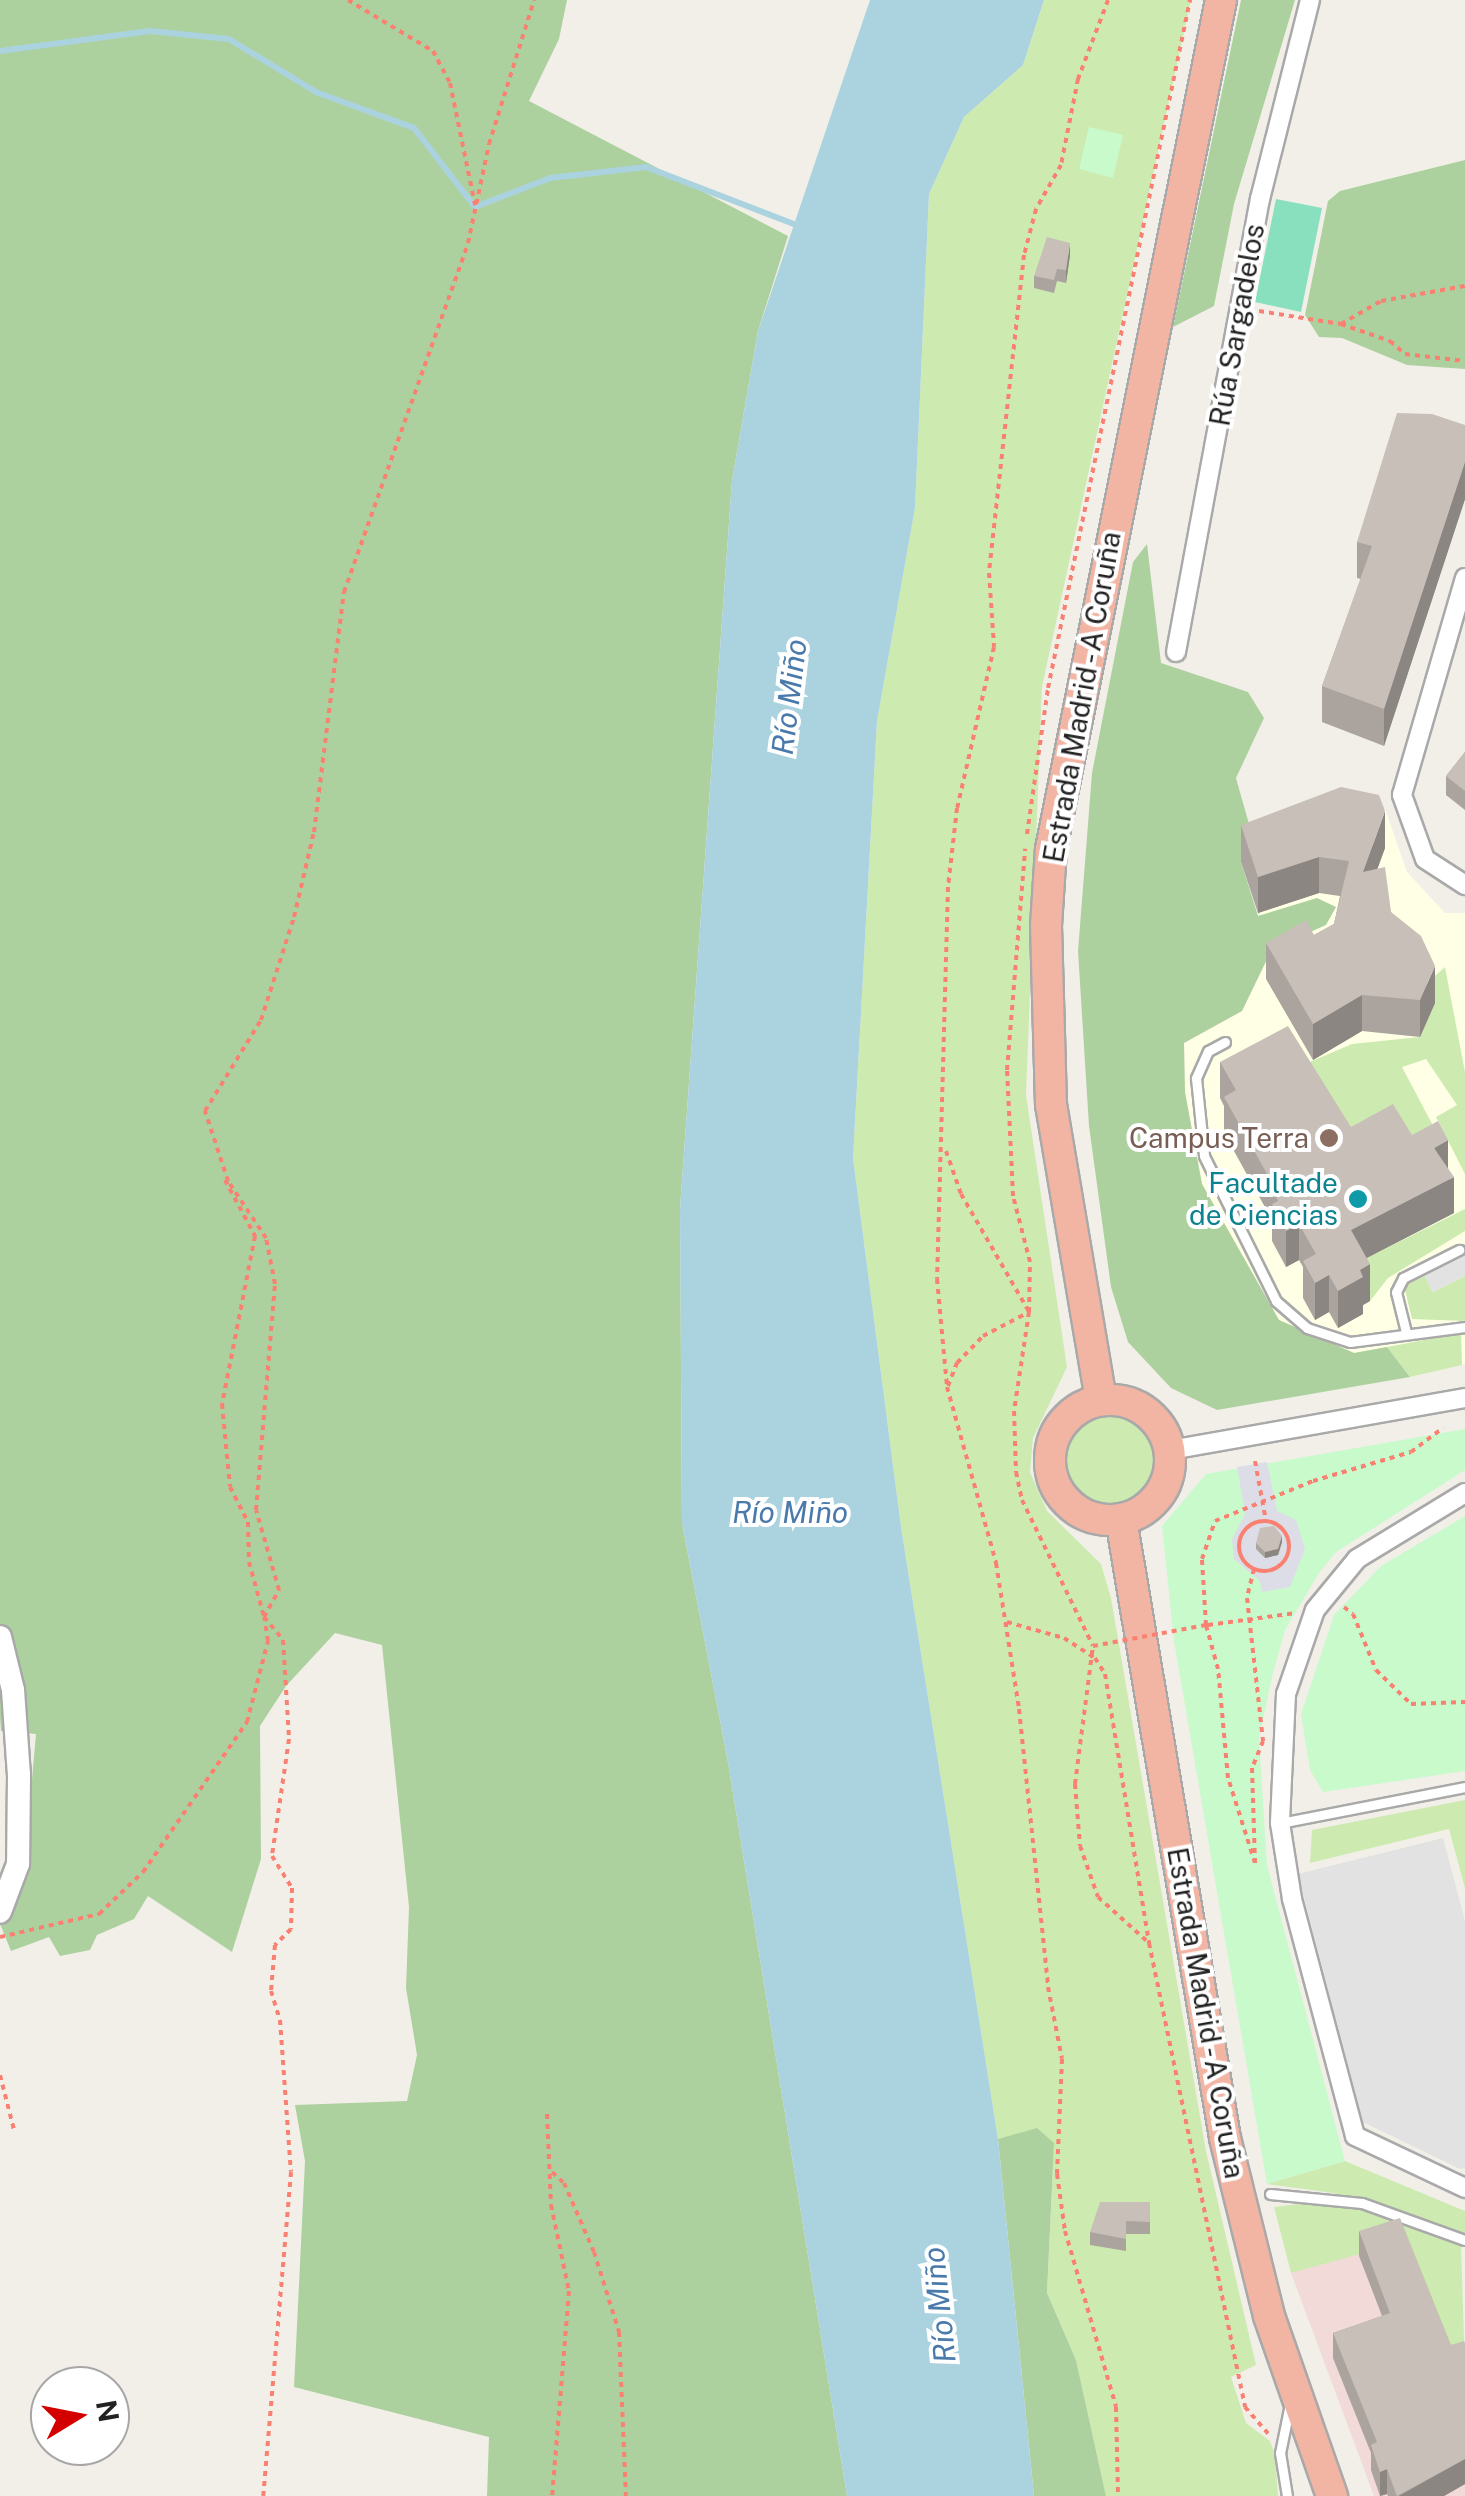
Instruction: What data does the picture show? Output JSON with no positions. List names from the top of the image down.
{
  "streets": {
    "highway": ["Estrada Madrid - A Coruña"],
    "street": ["Rúa Sargadelos"]
  },
  "water": ["Río Miño"],
  "places": ["Campus Terra", "Facultade de Ciencias"],
  "north": "right"
}
